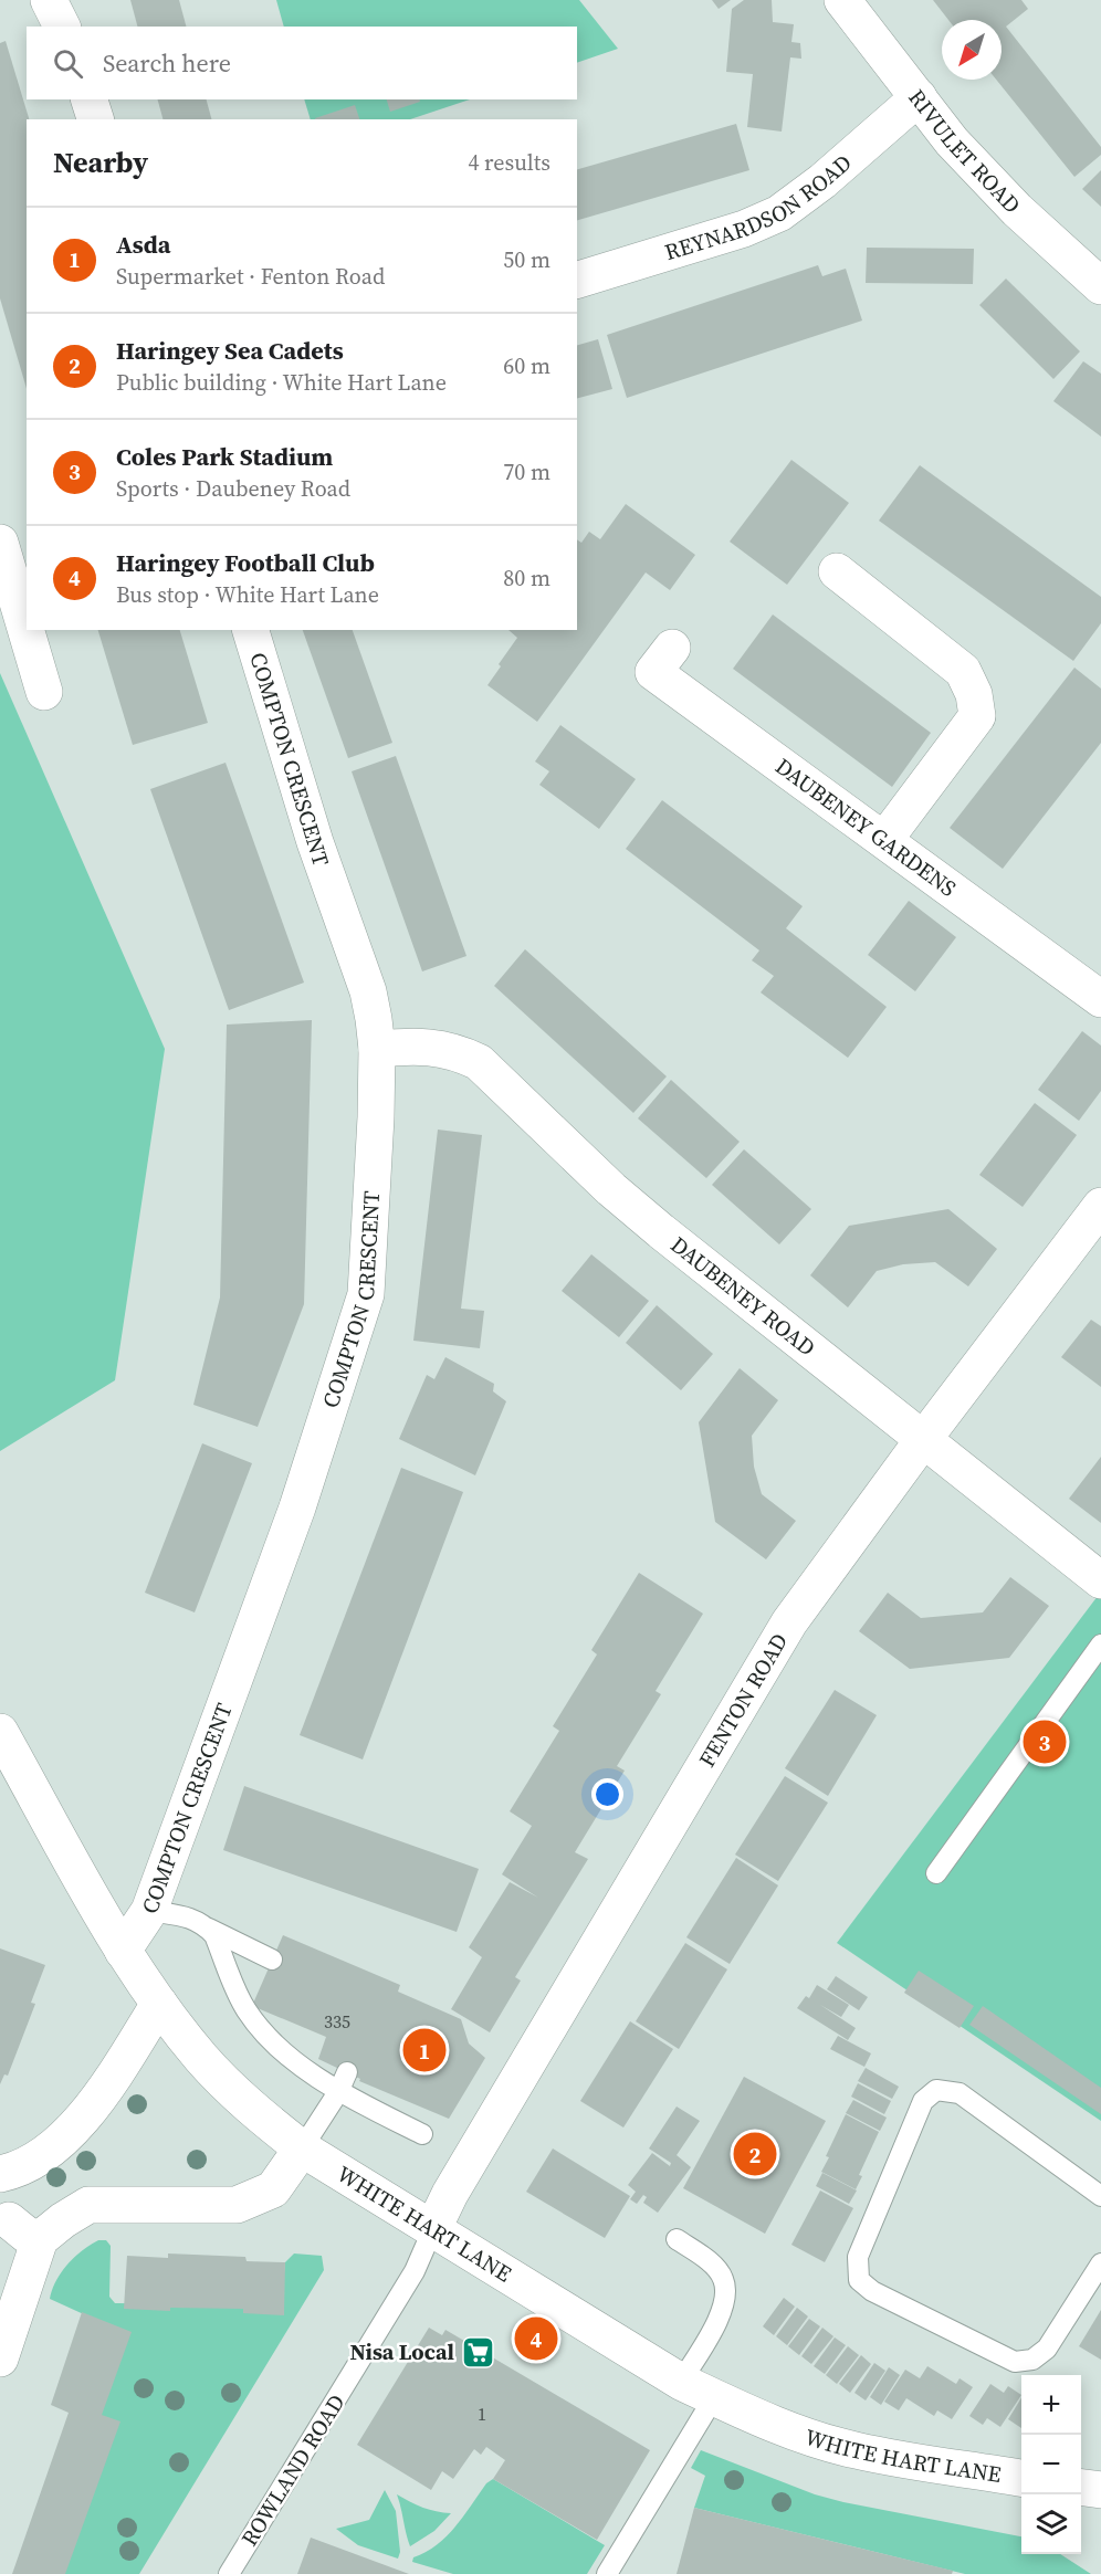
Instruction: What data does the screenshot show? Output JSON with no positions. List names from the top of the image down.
{
  "streets": {
    "street": [
      "RIVULET ROAD",
      "REYNARDSON ROAD",
      "COMPTON CRESCENT",
      "DAUBENEY GARDENS",
      "DAUBENEY ROAD",
      "FENTON ROAD",
      "WHITE HART LANE"
    ],
    "lane": ["ROWLAND ROAD"]
  },
  "crossings": [
    ["RIVULET ROAD", "REYNARDSON ROAD"],
    ["COMPTON CRESCENT", "DAUBENEY ROAD"],
    ["COMPTON CRESCENT", "WHITE HART LANE"],
    ["DAUBENEY ROAD", "FENTON ROAD"],
    ["FENTON ROAD", "WHITE HART LANE"],
    ["FENTON ROAD", "ROWLAND ROAD"],
    ["WHITE HART LANE", "ROWLAND ROAD"]
  ],
  "places": {
    "supermarket": ["Nisa Local"]
  },
  "house_numbers": ["335", "1"],
  "north": "bottom left",
  "page": {
    "search": "Search here",
    "heading": ["Nearby", "4 results"],
    "list": [
      {
        "mark": "1",
        "name": "Asda",
        "note": "Supermarket · Fenton Road",
        "value": "50 m"
      },
      {
        "mark": "2",
        "name": "Haringey Sea Cadets",
        "note": "Public building · White Hart Lane",
        "value": "60 m"
      },
      {
        "mark": "3",
        "name": "Coles Park Stadium",
        "note": "Sports · Daubeney Road",
        "value": "70 m"
      },
      {
        "mark": "4",
        "name": "Haringey Football Club",
        "note": "Bus stop · White Hart Lane",
        "value": "80 m"
      }
    ],
    "pins": [
      "3",
      "1",
      "2",
      "4"
    ],
    "map_buttons": ["+", "−"]
  }
}
